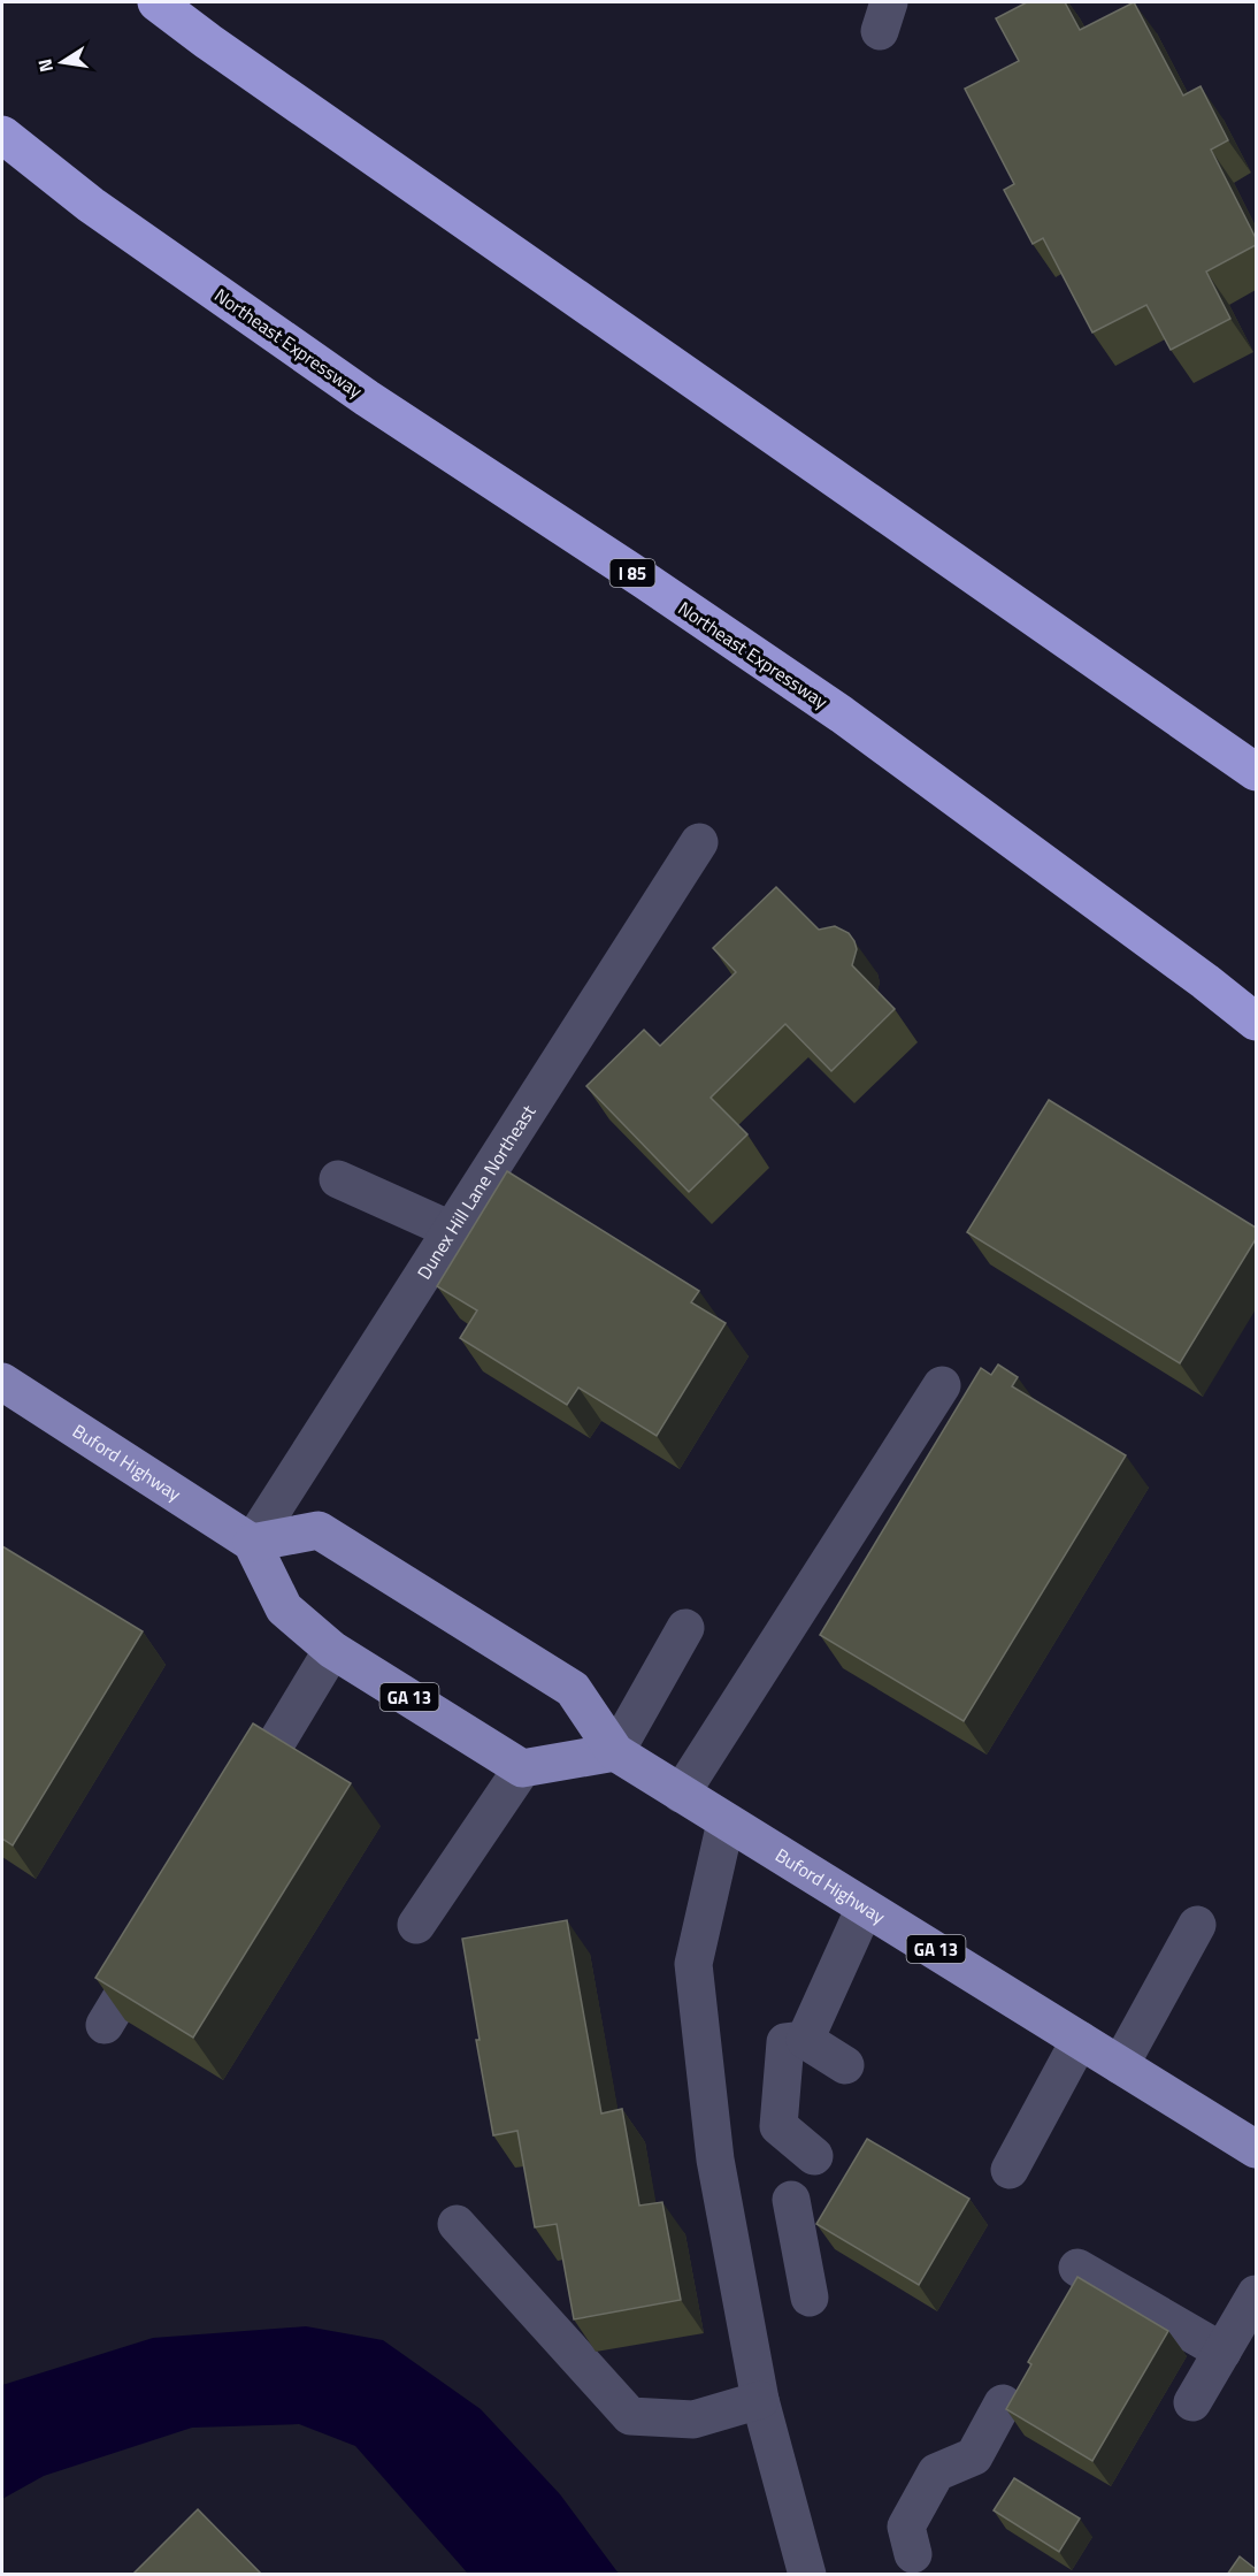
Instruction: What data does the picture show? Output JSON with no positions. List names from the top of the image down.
{
  "streets": {
    "highway": ["Northeast Expressway", "I 85"],
    "main road": ["Buford Highway", "GA 13"],
    "street": ["Dunex Hill Lane Northeast"]
  },
  "crossings": [
    ["Dunex Hill Lane Northeast", "Buford Highway"],
    ["Dunex Hill Lane Northeast", "GA 13"],
    ["Buford Highway", "GA 13"]
  ],
  "north": "left"
}
